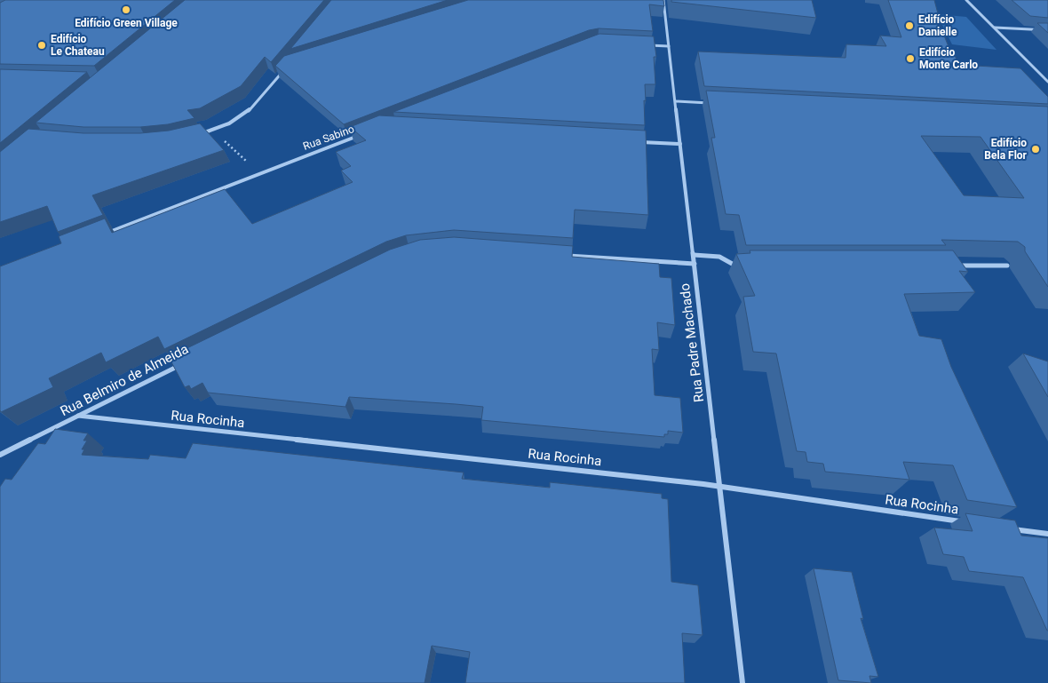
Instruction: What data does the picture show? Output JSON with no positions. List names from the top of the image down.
{
  "streets": {
    "street": [
      "Rua Sabino",
      "Rua Padre Machado",
      "Rua Belmiro de Almeida",
      "Rua Rocinha"
    ]
  },
  "crossings": [
    ["Rua Padre Machado", "Rua Rocinha"],
    ["Rua Belmiro de Almeida", "Rua Rocinha"]
  ],
  "places": [
    "Edifício Green Village",
    "Edifício Danielle",
    "Edifício Le Chateau",
    "Edifício Monte Carlo",
    "Edifício Bela Flor"
  ]
}
